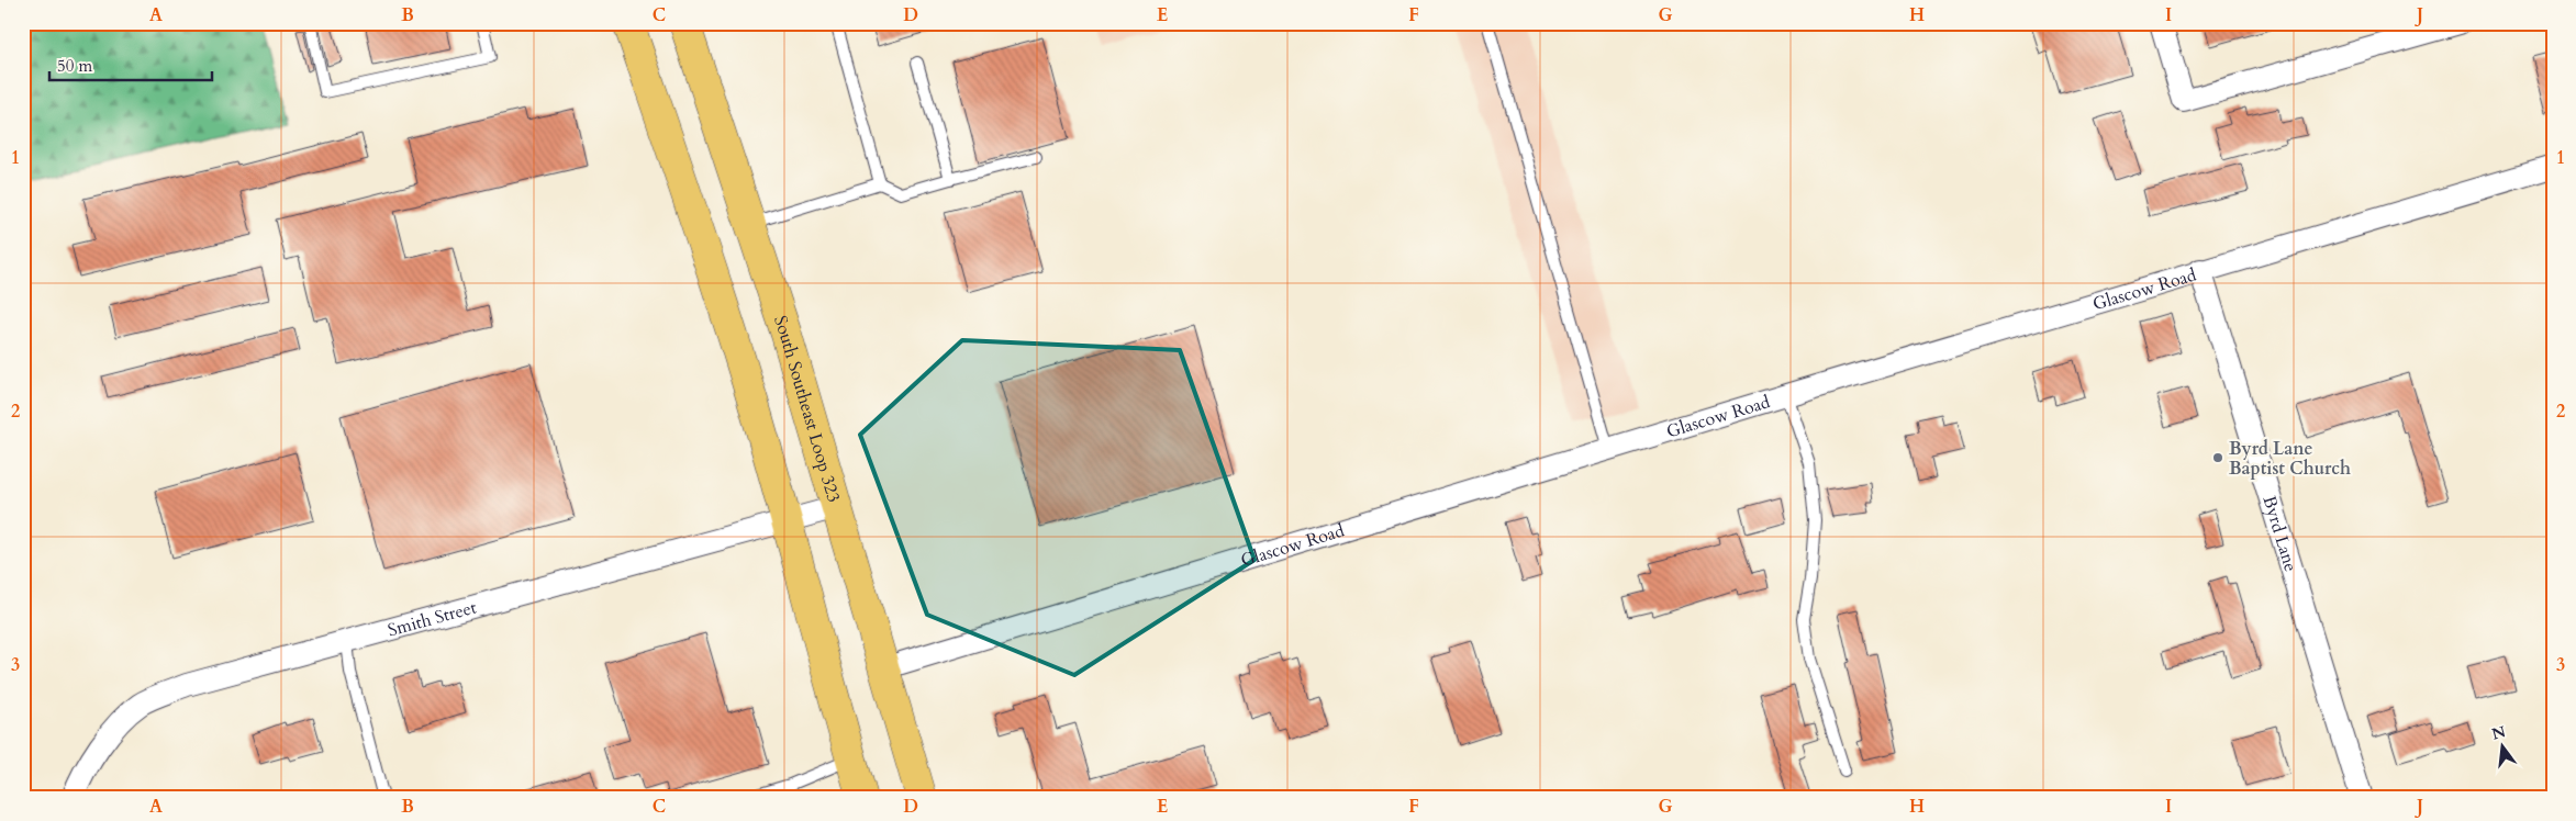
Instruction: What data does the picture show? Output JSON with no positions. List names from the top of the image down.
{
  "streets": {
    "highway": ["South Southeast Loop 323"],
    "street": ["Glascow Road", "Byrd Lane", "Smith Street"]
  },
  "crossings": [
    ["Glascow Road", "South Southeast Loop 323"],
    ["Glascow Road", "Byrd Lane"],
    ["South Southeast Loop 323", "Smith Street"]
  ],
  "places": ["Byrd Lane Baptist Church"],
  "scale_bar": "50 m",
  "north": "top",
  "grid": {
    "columns": [
      "A",
      "B",
      "C",
      "D",
      "E",
      "F",
      "G",
      "H",
      "I",
      "J"
    ],
    "rows": ["1", "2", "3"]
  }
}
